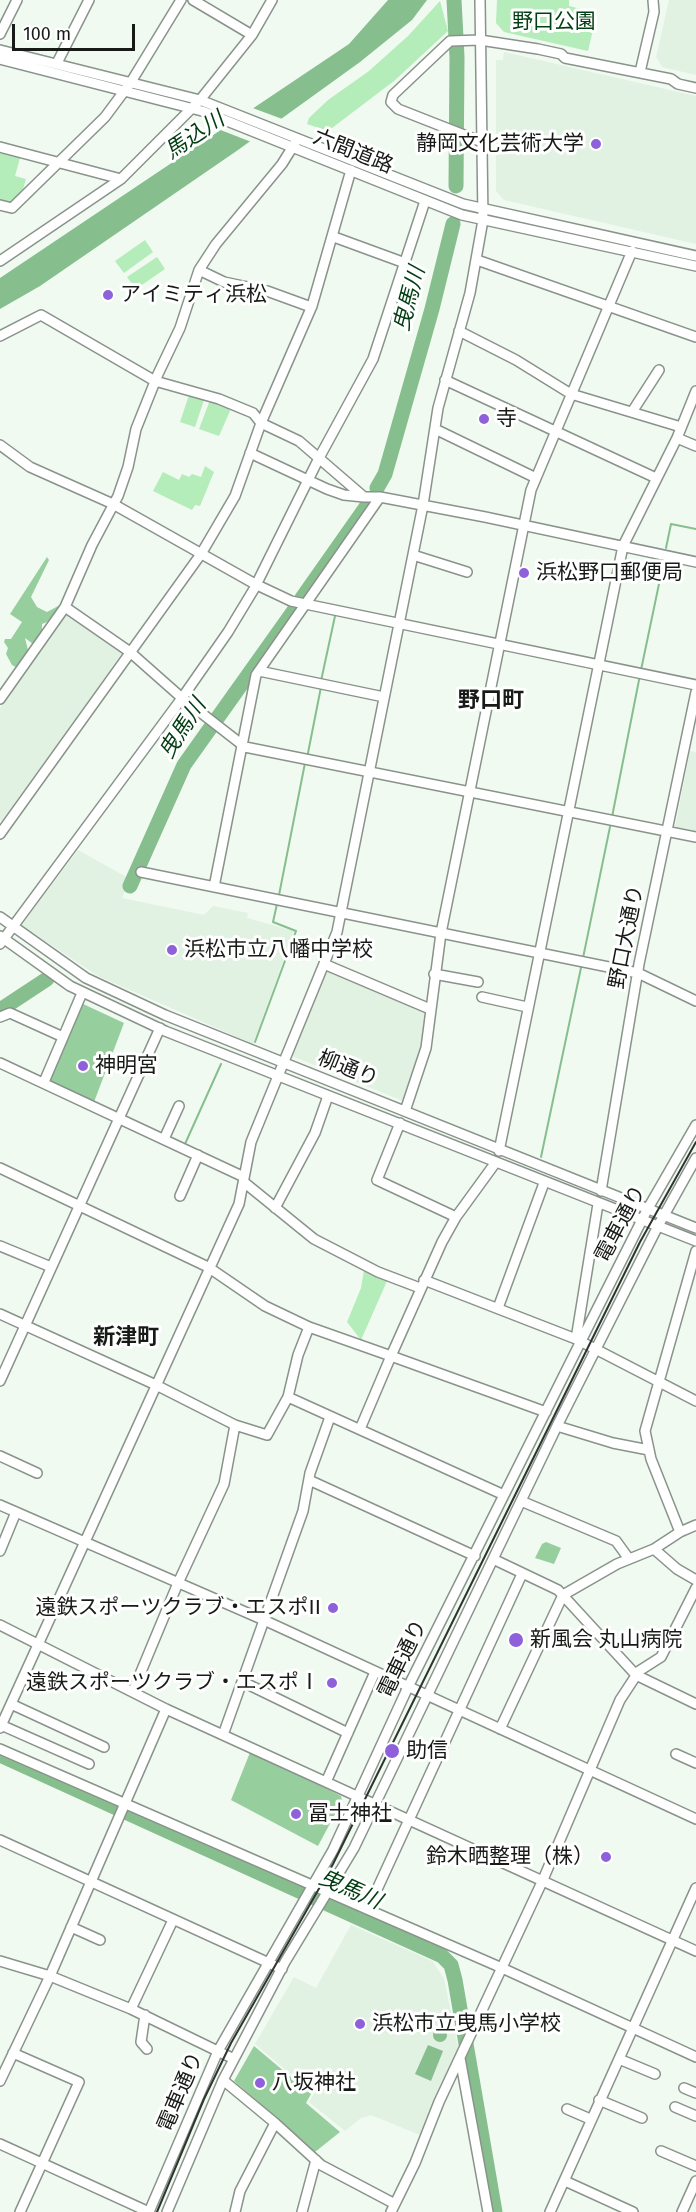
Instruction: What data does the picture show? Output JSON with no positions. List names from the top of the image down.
{
  "streets": {
    "street": [
      "六間道路",
      "野口大通り",
      "柳通り",
      "電車通り"
    ]
  },
  "crossings": [
    ["野口大通り", "柳通り"],
    ["柳通り", "電車通り"]
  ],
  "districts": ["野口町", "新津町"],
  "water": ["馬込川", "曳馬川"],
  "parks": ["野口公園"],
  "places": [
    "静岡文化芸術大学",
    "アイミティ浜松",
    "寺",
    "浜松野口郵便局",
    "浜松市立八幡中学校",
    "神明宮",
    "遠鉄スポーツクラブ・エスポII",
    "新風会 丸山病院",
    "遠鉄スポーツクラブ・エスポⅠ",
    "助信",
    "冨士神社",
    "鈴木晒整理（株）",
    "浜松市立曳馬小学校",
    "八坂神社"
  ],
  "scale_bar": "100 m"
}
